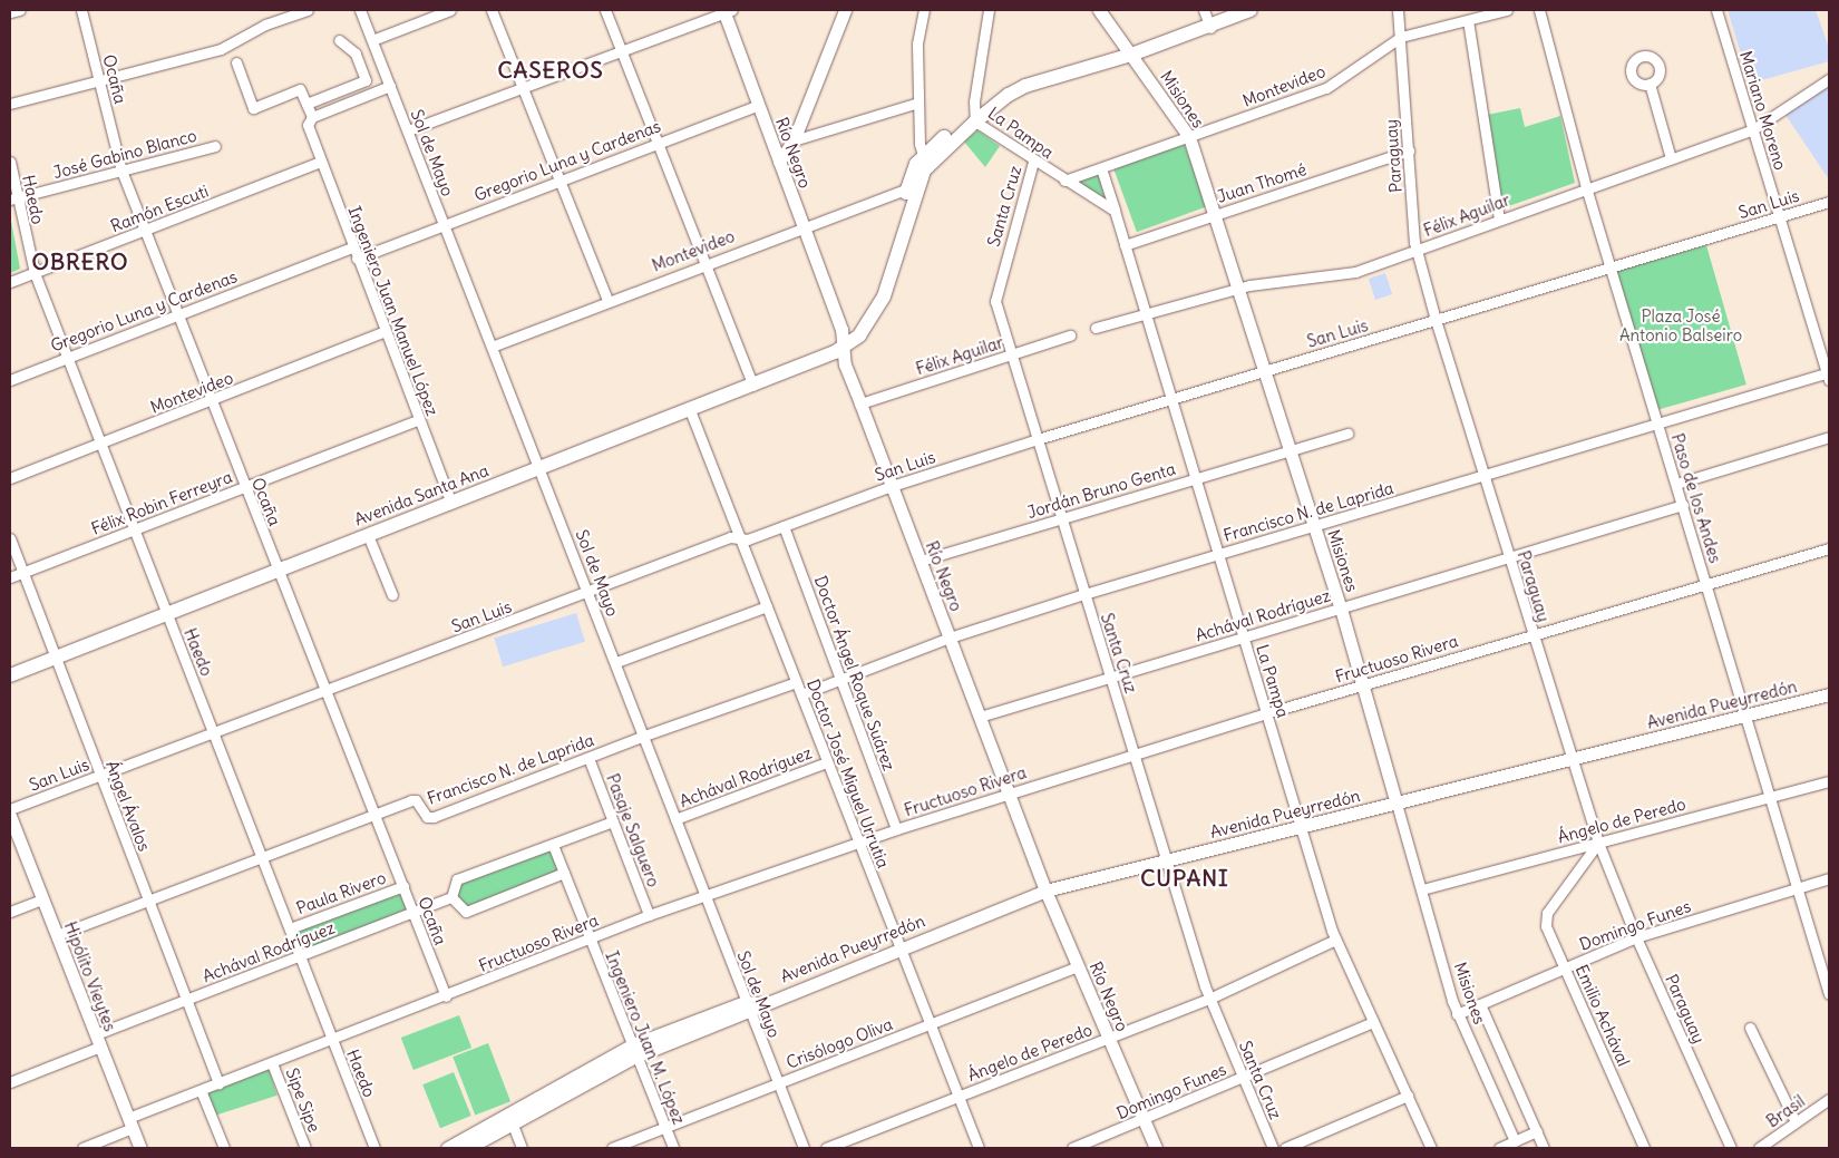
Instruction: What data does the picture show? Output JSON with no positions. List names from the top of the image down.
{
  "streets": {
    "main road": ["Avenida Santa Ana"],
    "street": [
      "Ocaña",
      "Montevideo",
      "Misiones",
      "Mariano Moreno",
      "La Pampa",
      "Sol de Mayo",
      "Río Negro",
      "José Gabino Blanco",
      "Paraguay",
      "Gregorio Luna y Cardenas",
      "Juan Thomé",
      "Haedo",
      "San Luis",
      "Santa Cruz",
      "Ramón Escuti",
      "Félix Aguilar",
      "Ingeniero Juan Manuel López",
      "Jordán Bruno Genta",
      "Paso de los Andes",
      "Félix Robin Ferreyra",
      "Francisco N. de Laprida",
      "Achával Rodríguez",
      "Fructuoso Rivera",
      "Doctor Ángel Roque Suárez",
      "Avenida Pueyrredón",
      "Doctor José Miguel Urrutia",
      "Ángel Ávalos",
      "Ángelo de Peredo",
      "Pasaje Salguero",
      "Paula Rivero",
      "Domingo Funes",
      "Hipólito Vieytes",
      "Emilio Achával",
      "Ingeniero Juan M. López",
      "Crisólogo Oliva",
      "Sipe Sipe",
      "Brasil"
    ]
  },
  "crossings": [
    ["Ocaña", "Montevideo"],
    ["Ocaña", "José Gabino Blanco"],
    ["Ocaña", "Gregorio Luna y Cardenas"],
    ["Ocaña", "San Luis"],
    ["Ocaña", "Ramón Escuti"],
    ["Ocaña", "Avenida Santa Ana"],
    ["Ocaña", "Félix Robin Ferreyra"],
    ["Ocaña", "Francisco N. de Laprida"],
    ["Ocaña", "Achával Rodríguez"],
    ["Ocaña", "Fructuoso Rivera"],
    ["Ocaña", "Paula Rivero"],
    ["Montevideo", "Misiones"],
    ["Montevideo", "La Pampa"],
    ["Montevideo", "Sol de Mayo"],
    ["Montevideo", "Río Negro"],
    ["Montevideo", "Paraguay"],
    ["Montevideo", "Haedo"],
    ["Montevideo", "Ingeniero Juan Manuel López"],
    ["Misiones", "Juan Thomé"],
    ["Misiones", "San Luis"],
    ["Misiones", "Félix Aguilar"],
    ["Misiones", "Jordán Bruno Genta"],
    ["Misiones", "Francisco N. de Laprida"],
    ["Misiones", "Achával Rodríguez"],
    ["Misiones", "Fructuoso Rivera"],
    ["Misiones", "Avenida Pueyrredón"],
    ["Misiones", "Ángelo de Peredo"],
    ["Misiones", "Domingo Funes"],
    ["Mariano Moreno", "San Luis"],
    ["Mariano Moreno", "Félix Aguilar"],
    ["Mariano Moreno", "Francisco N. de Laprida"],
    ["La Pampa", "Juan Thomé"],
    ["La Pampa", "San Luis"],
    ["La Pampa", "Santa Cruz"],
    ["La Pampa", "Félix Aguilar"],
    ["La Pampa", "Jordán Bruno Genta"],
    ["La Pampa", "Francisco N. de Laprida"],
    ["La Pampa", "Achával Rodríguez"],
    ["La Pampa", "Fructuoso Rivera"],
    ["La Pampa", "Avenida Pueyrredón"],
    ["La Pampa", "Ángelo de Peredo"],
    ["La Pampa", "Domingo Funes"],
    ["Sol de Mayo", "Gregorio Luna y Cardenas"],
    ["Sol de Mayo", "San Luis"],
    ["Sol de Mayo", "Avenida Santa Ana"],
    ["Sol de Mayo", "Francisco N. de Laprida"],
    ["Sol de Mayo", "Achával Rodríguez"],
    ["Sol de Mayo", "Fructuoso Rivera"],
    ["Sol de Mayo", "Avenida Pueyrredón"],
    ["Sol de Mayo", "Crisólogo Oliva"],
    ["Río Negro", "Gregorio Luna y Cardenas"],
    ["Río Negro", "San Luis"],
    ["Río Negro", "Félix Aguilar"],
    ["Río Negro", "Jordán Bruno Genta"],
    ["Río Negro", "Avenida Santa Ana"],
    ["Río Negro", "Francisco N. de Laprida"],
    ["Río Negro", "Achával Rodríguez"],
    ["Río Negro", "Fructuoso Rivera"],
    ["Río Negro", "Avenida Pueyrredón"],
    ["Río Negro", "Ángelo de Peredo"],
    ["Río Negro", "Domingo Funes"],
    ["Río Negro", "Crisólogo Oliva"],
    ["José Gabino Blanco", "Haedo"],
    ["Paraguay", "Juan Thomé"],
    ["Paraguay", "San Luis"],
    ["Paraguay", "Félix Aguilar"],
    ["Paraguay", "Francisco N. de Laprida"],
    ["Paraguay", "Achával Rodríguez"],
    ["Paraguay", "Fructuoso Rivera"],
    ["Paraguay", "Avenida Pueyrredón"],
    ["Paraguay", "Ángelo de Peredo"],
    ["Paraguay", "Domingo Funes"],
    ["Paraguay", "Emilio Achával"],
    ["Gregorio Luna y Cardenas", "Haedo"],
    ["Gregorio Luna y Cardenas", "Ingeniero Juan Manuel López"],
    ["Haedo", "San Luis"],
    ["Haedo", "Ramón Escuti"],
    ["Haedo", "Avenida Santa Ana"],
    ["Haedo", "Félix Robin Ferreyra"],
    ["Haedo", "Francisco N. de Laprida"],
    ["Haedo", "Achával Rodríguez"],
    ["Haedo", "Fructuoso Rivera"],
    ["Haedo", "Paula Rivero"],
    ["San Luis", "Santa Cruz"],
    ["San Luis", "Paso de los Andes"],
    ["San Luis", "Doctor Ángel Roque Suárez"],
    ["San Luis", "Doctor José Miguel Urrutia"],
    ["San Luis", "Ángel Ávalos"],
    ["Santa Cruz", "Félix Aguilar"],
    ["Santa Cruz", "Jordán Bruno Genta"],
    ["Santa Cruz", "Francisco N. de Laprida"],
    ["Santa Cruz", "Achával Rodríguez"],
    ["Santa Cruz", "Fructuoso Rivera"],
    ["Santa Cruz", "Avenida Pueyrredón"],
    ["Santa Cruz", "Ángelo de Peredo"],
    ["Santa Cruz", "Domingo Funes"],
    ["Ramón Escuti", "Ingeniero Juan Manuel López"],
    ["Félix Aguilar", "Paso de los Andes"],
    ["Ingeniero Juan Manuel López", "Avenida Santa Ana"],
    ["Ingeniero Juan Manuel López", "Félix Robin Ferreyra"],
    ["Avenida Santa Ana", "Doctor José Miguel Urrutia"],
    ["Avenida Santa Ana", "Ángel Ávalos"],
    ["Paso de los Andes", "Francisco N. de Laprida"],
    ["Paso de los Andes", "Achával Rodríguez"],
    ["Paso de los Andes", "Fructuoso Rivera"],
    ["Paso de los Andes", "Avenida Pueyrredón"],
    ["Paso de los Andes", "Ángelo de Peredo"],
    ["Paso de los Andes", "Domingo Funes"],
    ["Félix Robin Ferreyra", "Ángel Ávalos"],
    ["Francisco N. de Laprida", "Doctor Ángel Roque Suárez"],
    ["Francisco N. de Laprida", "Doctor José Miguel Urrutia"],
    ["Francisco N. de Laprida", "Ángel Ávalos"],
    ["Francisco N. de Laprida", "Pasaje Salguero"],
    ["Francisco N. de Laprida", "Hipólito Vieytes"],
    ["Achával Rodríguez", "Doctor José Miguel Urrutia"],
    ["Achával Rodríguez", "Ángel Ávalos"],
    ["Achával Rodríguez", "Hipólito Vieytes"],
    ["Fructuoso Rivera", "Doctor Ángel Roque Suárez"],
    ["Fructuoso Rivera", "Doctor José Miguel Urrutia"],
    ["Fructuoso Rivera", "Ángel Ávalos"],
    ["Fructuoso Rivera", "Pasaje Salguero"],
    ["Fructuoso Rivera", "Hipólito Vieytes"],
    ["Fructuoso Rivera", "Ingeniero Juan M. López"],
    ["Fructuoso Rivera", "Sipe Sipe"],
    ["Avenida Pueyrredón", "Doctor José Miguel Urrutia"],
    ["Avenida Pueyrredón", "Ingeniero Juan M. López"],
    ["Doctor José Miguel Urrutia", "Ángelo de Peredo"],
    ["Doctor José Miguel Urrutia", "Crisólogo Oliva"],
    ["Ángelo de Peredo", "Emilio Achával"],
    ["Domingo Funes", "Emilio Achával"],
    ["Ingeniero Juan M. López", "Crisólogo Oliva"]
  ],
  "districts": ["CASEROS", "OBRERO", "CUPANI"],
  "parks": ["Plaza José Antonio Balseiro"]
}
